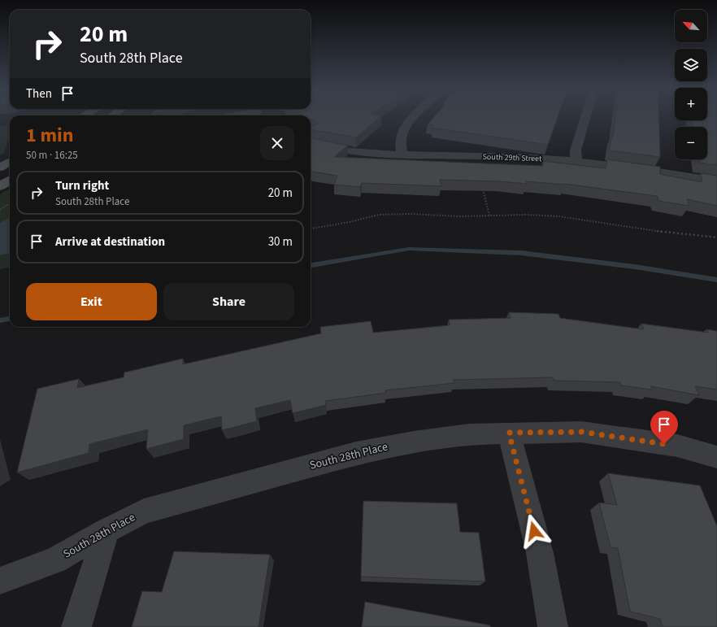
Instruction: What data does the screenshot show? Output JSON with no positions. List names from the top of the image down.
{
  "streets": {
    "street": ["South 29th Street", "South 28th Place"]
  },
  "north": "top left",
  "page": {
    "map_buttons": ["+", "−"],
    "turn": ["20 m", "South 28th Place"],
    "then": "Then",
    "heading": ["1 min", "50 m · 16:25"],
    "list": [
      {
        "name": "Turn right",
        "note": "South 28th Place",
        "value": "20 m"
      },
      {
        "name": "Arrive at destination",
        "value": "30 m"
      }
    ],
    "buttons": ["Exit", "Share"]
  }
}
